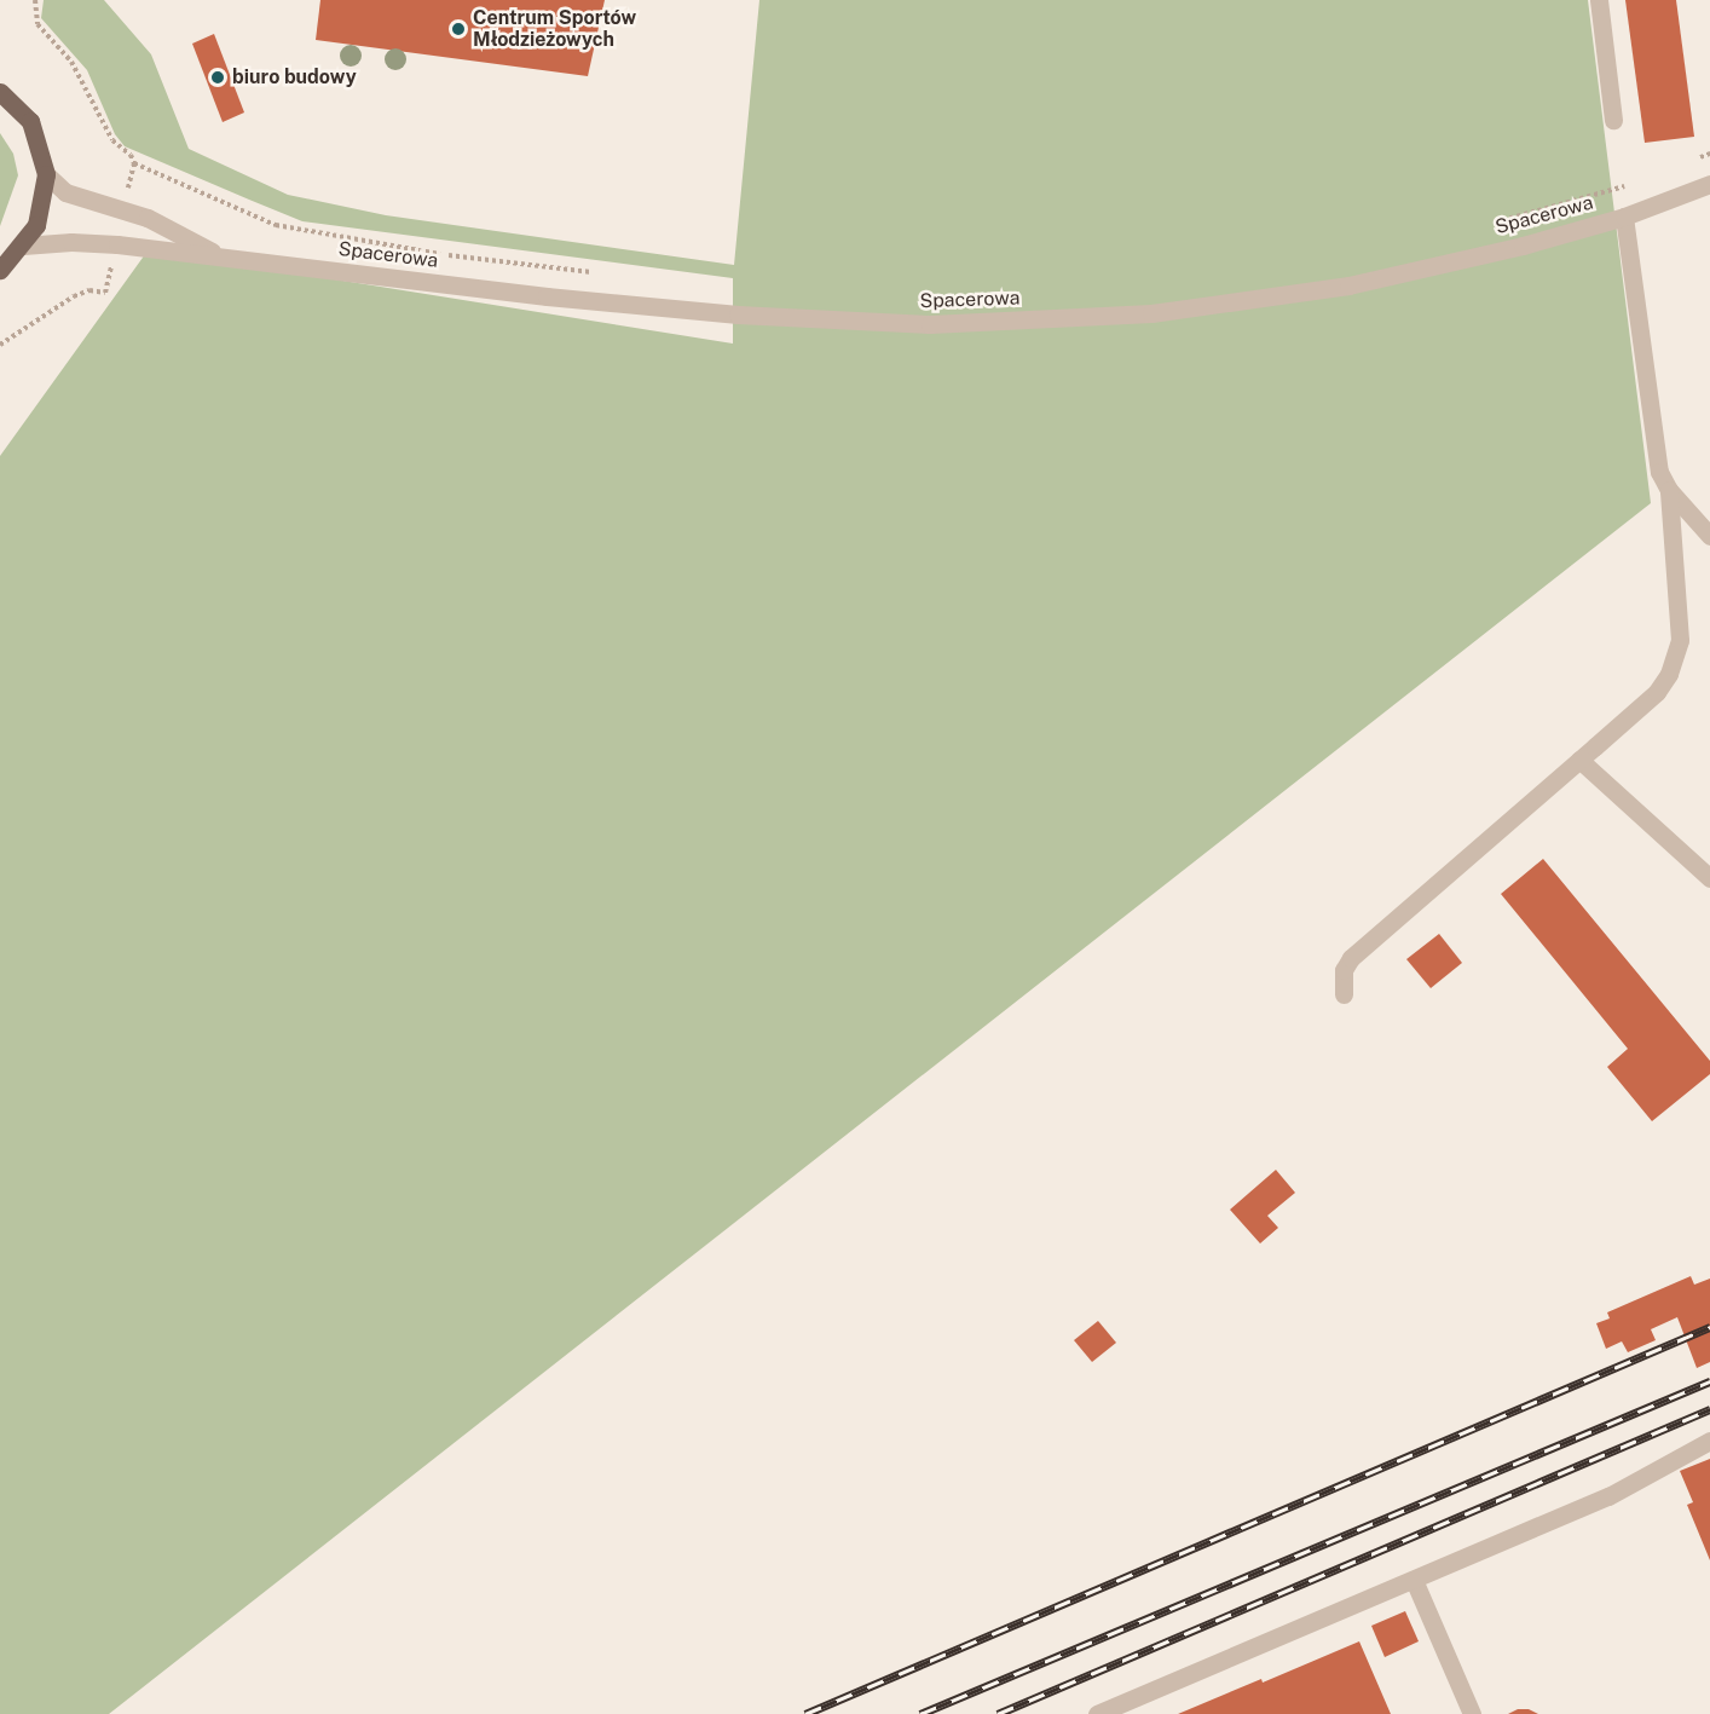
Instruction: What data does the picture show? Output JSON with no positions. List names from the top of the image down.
{
  "streets": {
    "street": ["Spacerowa"]
  },
  "places": ["Centrum Sportów Młodzieżowych", "biuro budowy"]
}
